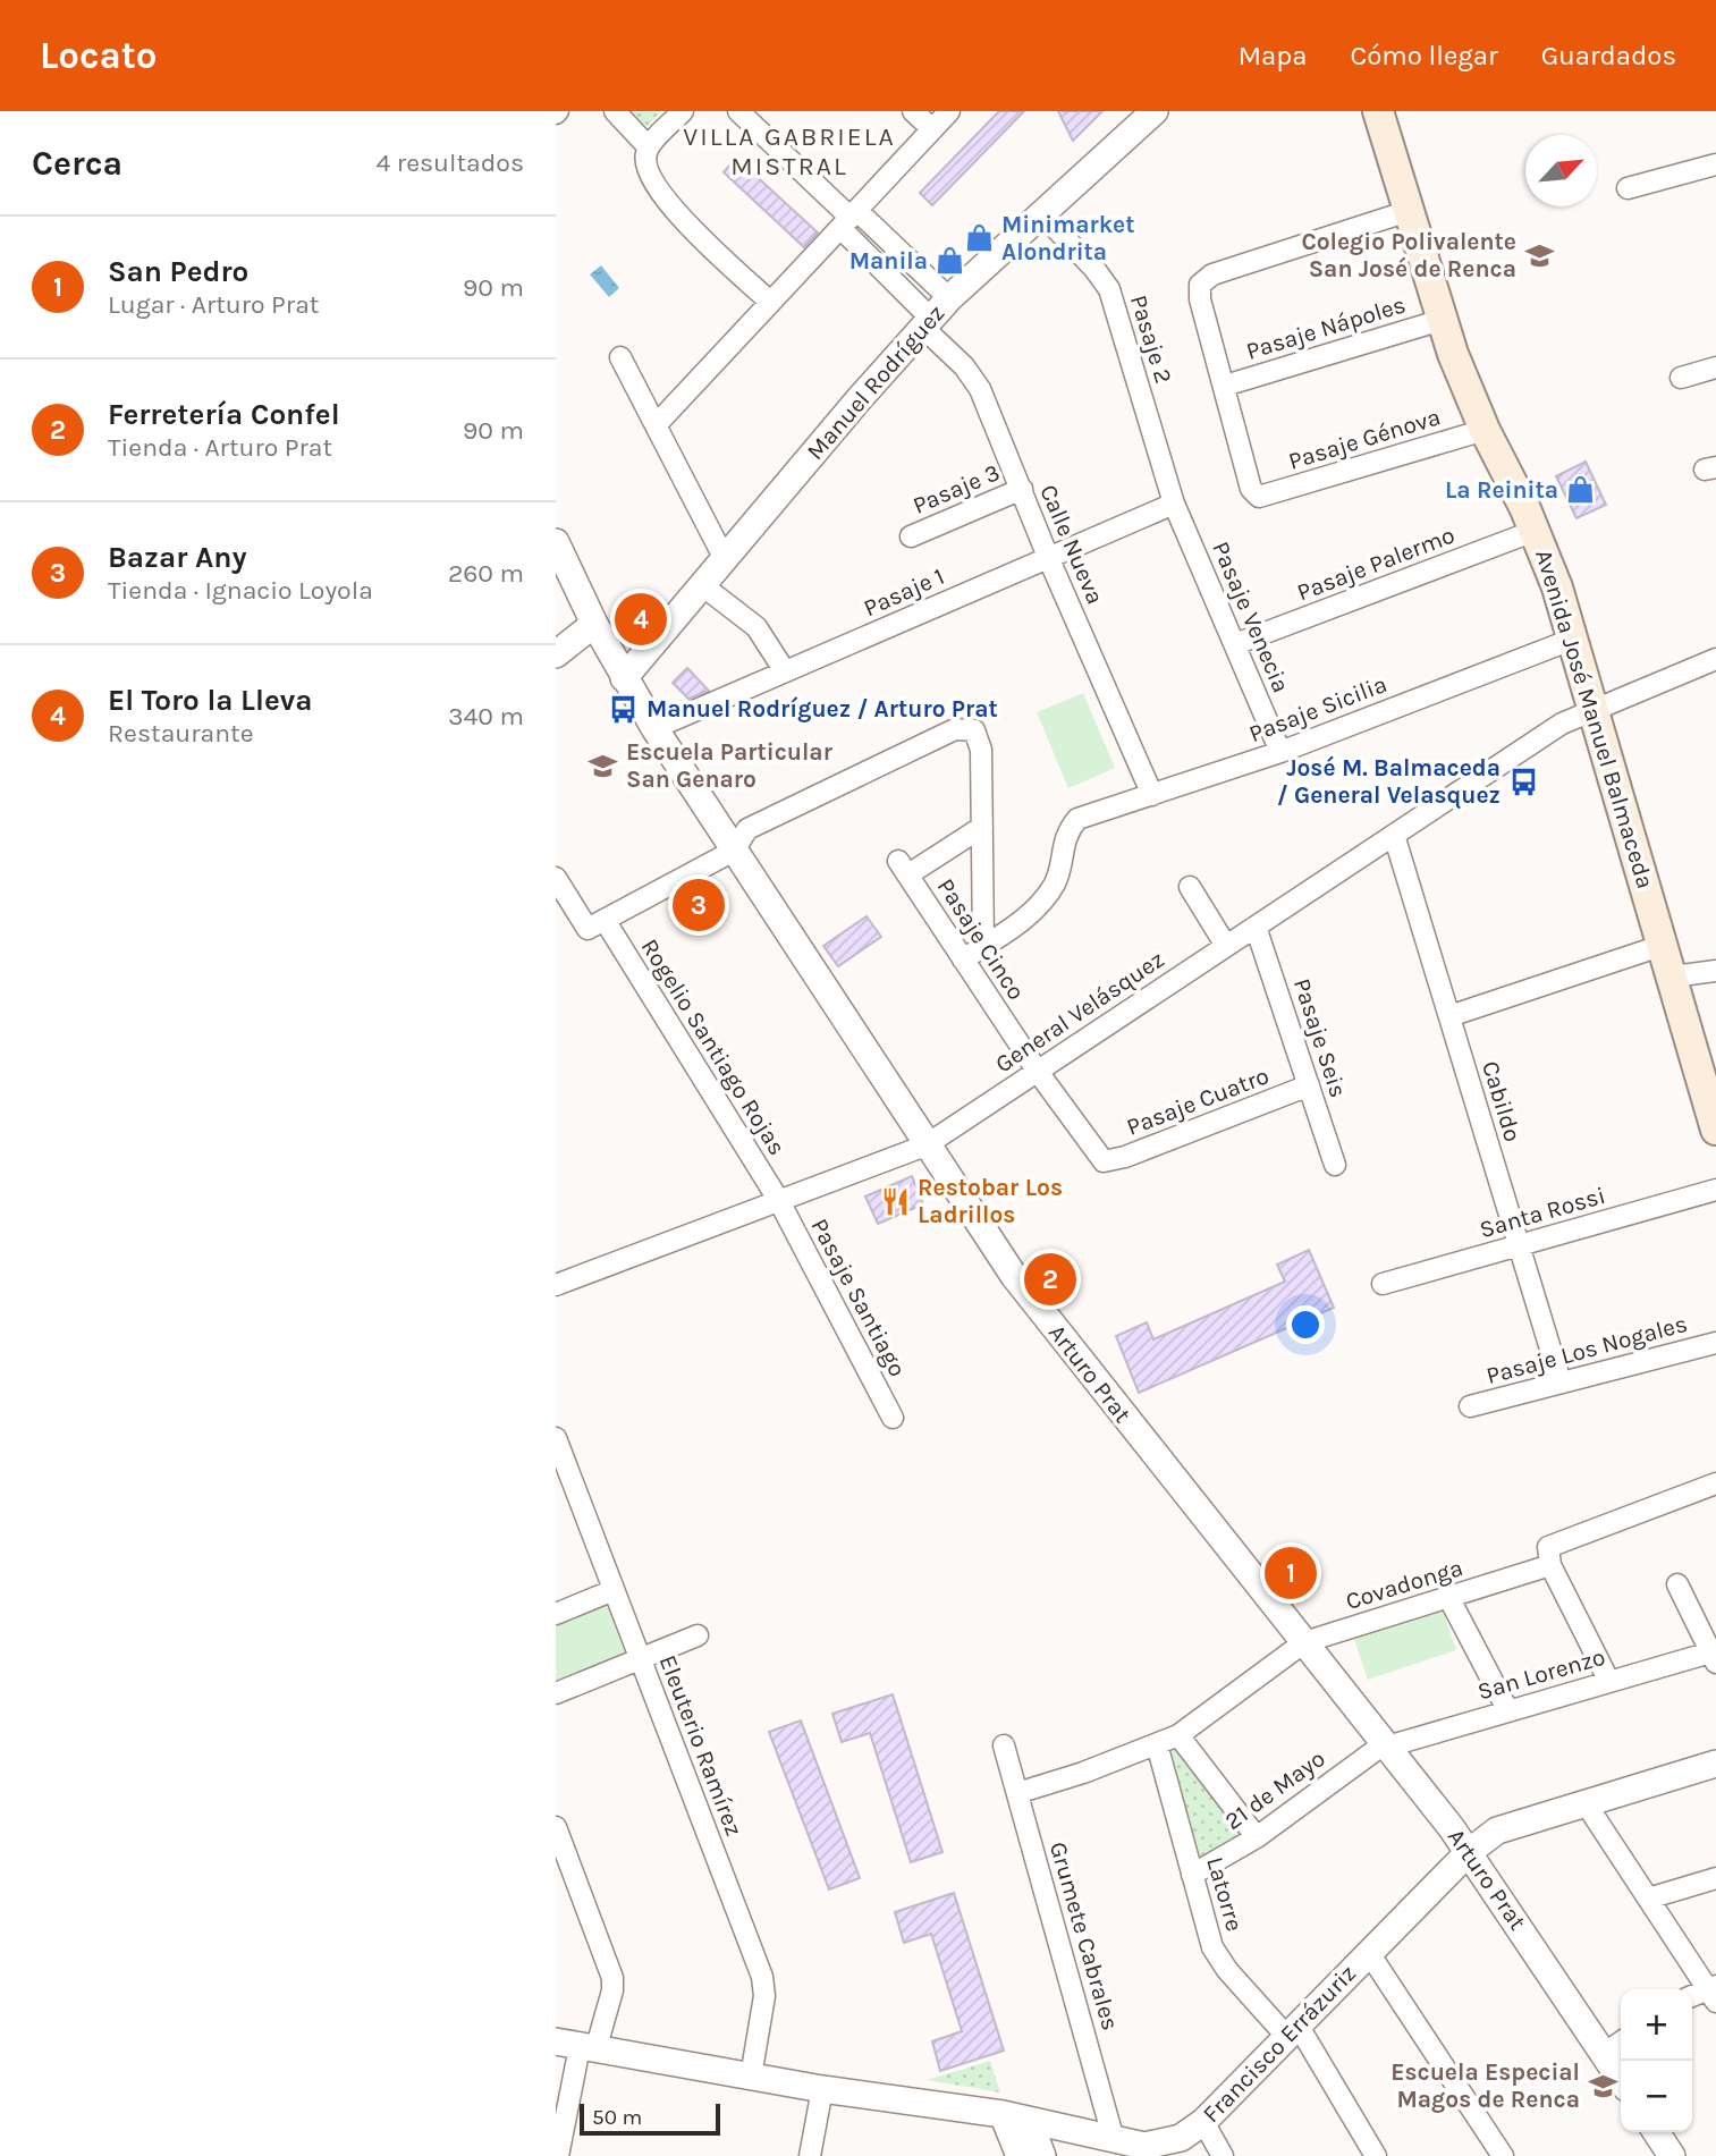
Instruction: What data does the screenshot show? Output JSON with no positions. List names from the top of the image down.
{
  "streets": {
    "main road": ["Avenida José Manuel Balmaceda"],
    "street": [
      "Pasaje Nápoles",
      "Pasaje 2",
      "Manuel Rodríguez",
      "Pasaje Génova",
      "Pasaje 3",
      "Calle Nueva",
      "Pasaje Palermo",
      "Pasaje 1",
      "Pasaje Venecia",
      "Pasaje Sicilia",
      "Pasaje Cinco",
      "General Velásquez",
      "Pasaje Seis",
      "Rogelio Santiago Rojas",
      "Pasaje Cuatro",
      "Cabildo",
      "Santa Rossi",
      "Pasaje Santiago",
      "Pasaje Los Nogales",
      "Arturo Prat",
      "Covadonga",
      "San Lorenzo",
      "Eleuterio Ramírez",
      "21 de Mayo",
      "Latorre",
      "Grumete Cabrales",
      "Francisco Errázuriz"
    ]
  },
  "crossings": [
    ["Pasaje Nápoles", "Pasaje Génova"],
    ["Pasaje Nápoles", "Avenida José Manuel Balmaceda"],
    ["Pasaje 2", "Manuel Rodríguez"],
    ["Pasaje 2", "Pasaje 1"],
    ["Pasaje 2", "Pasaje Venecia"],
    ["Manuel Rodríguez", "Calle Nueva"],
    ["Manuel Rodríguez", "Arturo Prat"],
    ["Pasaje Génova", "Avenida José Manuel Balmaceda"],
    ["Pasaje 3", "Calle Nueva"],
    ["Calle Nueva", "Pasaje 1"],
    ["Calle Nueva", "Pasaje Sicilia"],
    ["Pasaje Palermo", "Pasaje Venecia"],
    ["Pasaje Palermo", "Avenida José Manuel Balmaceda"],
    ["Pasaje 1", "Pasaje Venecia"],
    ["Pasaje 1", "Arturo Prat"],
    ["Pasaje Venecia", "Pasaje Sicilia"],
    ["Pasaje Sicilia", "Avenida José Manuel Balmaceda"],
    ["Avenida José Manuel Balmaceda", "General Velásquez"],
    ["Pasaje Cinco", "General Velásquez"],
    ["Pasaje Cinco", "Pasaje Cuatro"],
    ["General Velásquez", "Pasaje Seis"],
    ["General Velásquez", "Rogelio Santiago Rojas"],
    ["General Velásquez", "Cabildo"],
    ["General Velásquez", "Pasaje Santiago"],
    ["General Velásquez", "Arturo Prat"],
    ["Pasaje Seis", "Pasaje Cuatro"],
    ["Rogelio Santiago Rojas", "Pasaje Santiago"],
    ["Cabildo", "Santa Rossi"],
    ["Cabildo", "Pasaje Los Nogales"],
    ["Arturo Prat", "Covadonga"],
    ["Arturo Prat", "San Lorenzo"],
    ["Arturo Prat", "21 de Mayo"],
    ["Arturo Prat", "Francisco Errázuriz"],
    ["Covadonga", "Latorre"],
    ["Covadonga", "Grumete Cabrales"],
    ["San Lorenzo", "21 de Mayo"],
    ["Eleuterio Ramírez", "Francisco Errázuriz"],
    ["21 de Mayo", "Latorre"],
    ["Latorre", "Francisco Errázuriz"],
    ["Grumete Cabrales", "Francisco Errázuriz"]
  ],
  "districts": ["VILLA GABRIELA MISTRAL"],
  "places": {
    "shop": ["Minimarket Alondrita", "Manila", "La Reinita"],
    "school or university": ["Colegio Polivalente San José de Renca", "Escuela Particular San Genaro", "Escuela Especial Magos de Renca"],
    "bus stop": ["Manuel Rodríguez / Arturo Prat", "José M. Balmaceda / General Velasquez"],
    "restaurant": ["Restobar Los Ladrillos"]
  },
  "scale_bar": "50 m",
  "north": "top right",
  "page": {
    "header": "Locato",
    "nav": ["Mapa", "Cómo llegar", "Guardados"],
    "heading": ["Cerca", "4 resultados"],
    "list": [
      {
        "mark": "1",
        "name": "San Pedro",
        "note": "Lugar · Arturo Prat",
        "value": "90 m"
      },
      {
        "mark": "2",
        "name": "Ferretería Confel",
        "note": "Tienda · Arturo Prat",
        "value": "90 m"
      },
      {
        "mark": "3",
        "name": "Bazar Any",
        "note": "Tienda · Ignacio Loyola",
        "value": "260 m"
      },
      {
        "mark": "4",
        "name": "El Toro la Lleva",
        "note": "Restaurante",
        "value": "340 m"
      }
    ],
    "pins": [
      "4",
      "3",
      "2",
      "1"
    ],
    "map_buttons": ["+", "−"],
    "scale": "50 m"
  }
}
